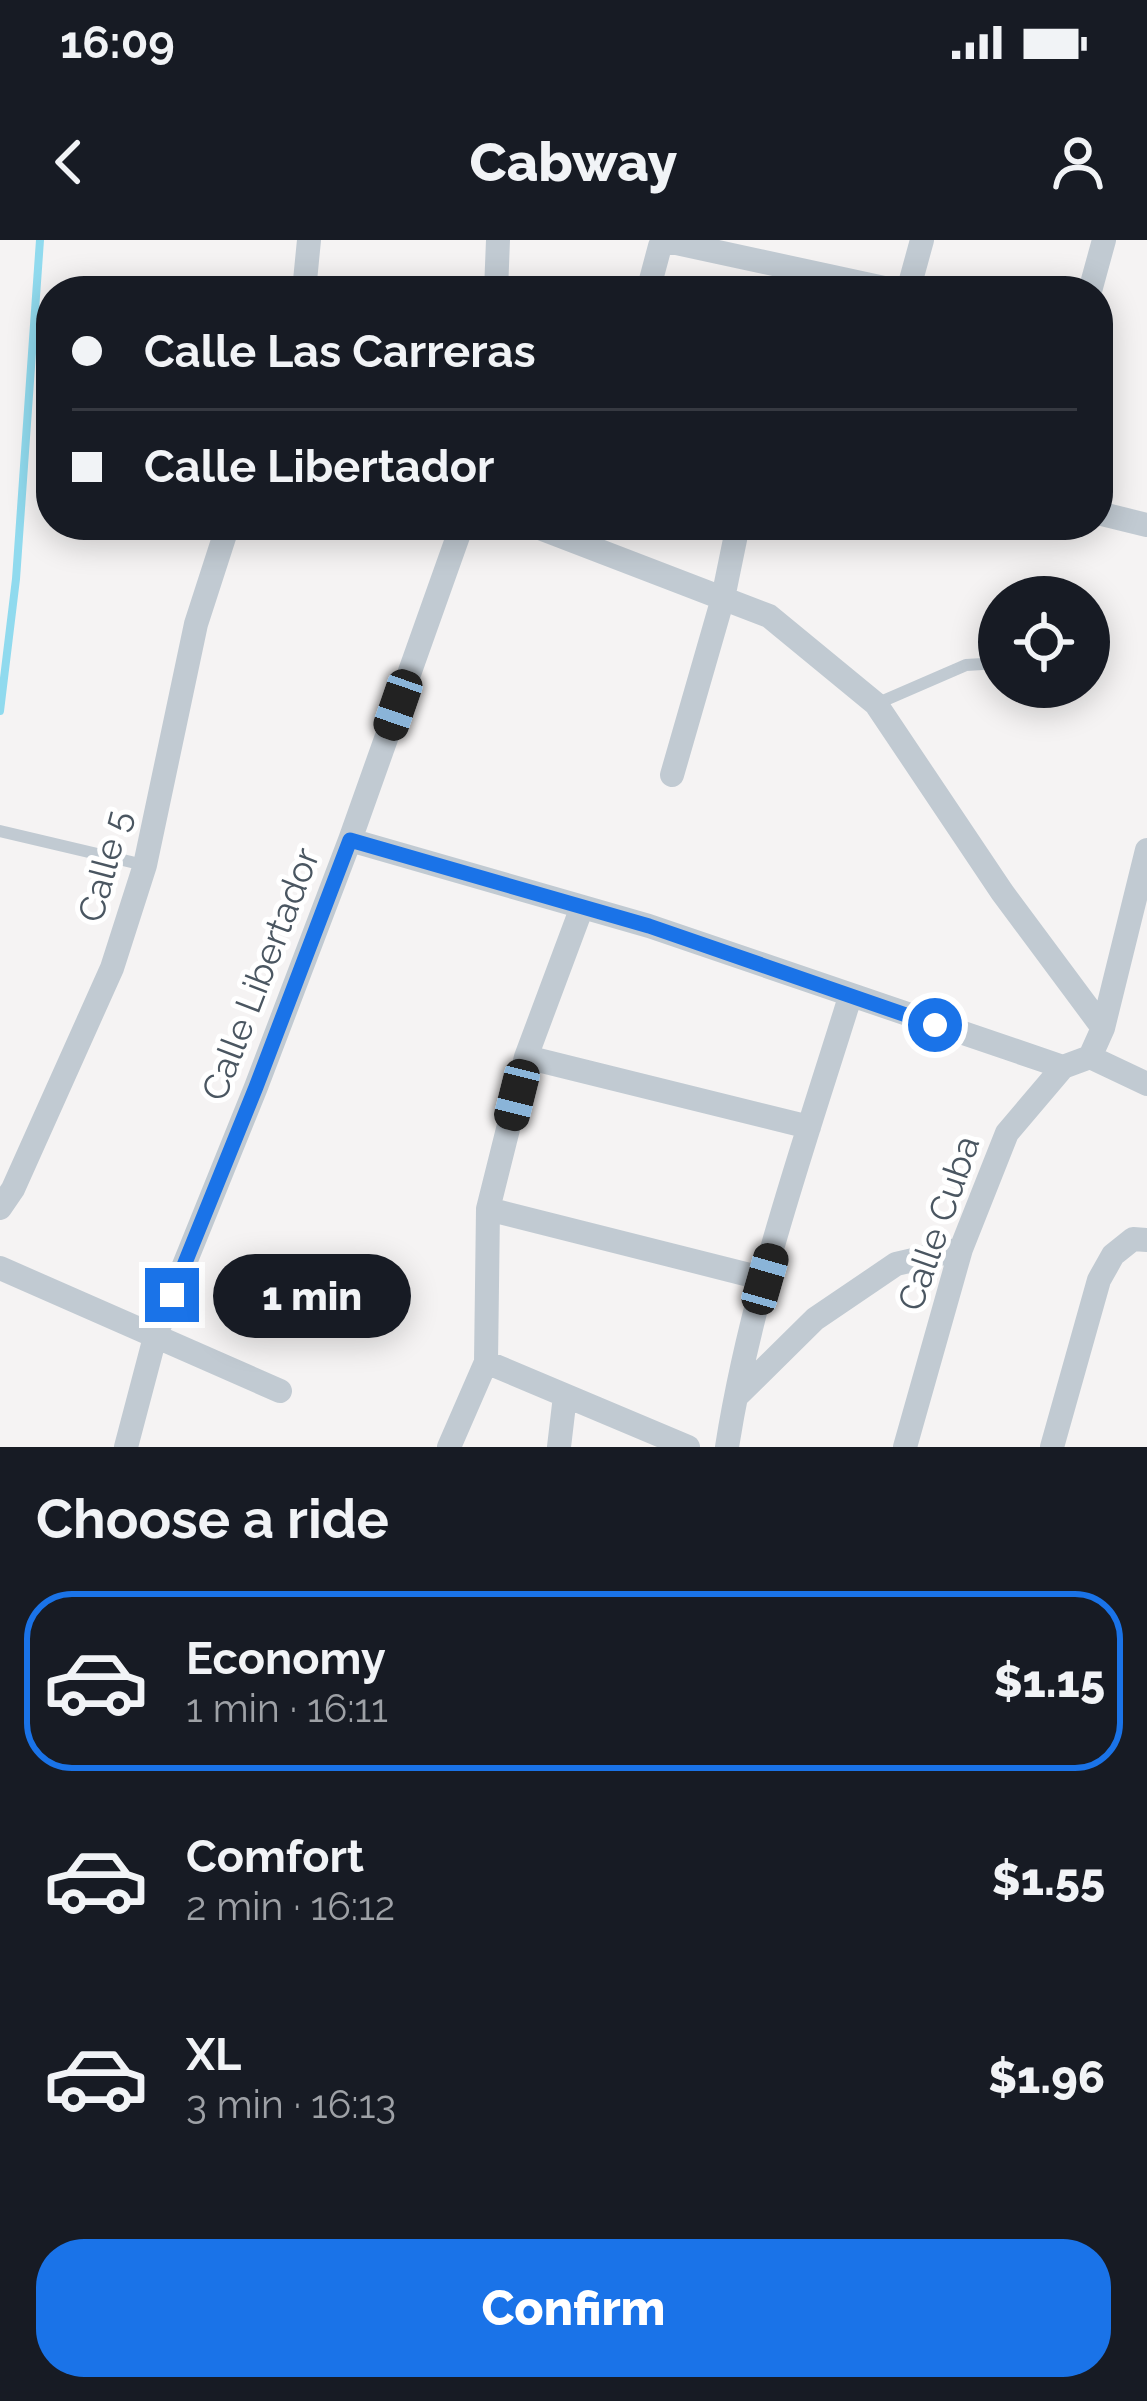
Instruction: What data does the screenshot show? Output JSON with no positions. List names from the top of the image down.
{
  "streets": {
    "street": ["Calle 5", "Calle Libertador", "Calle Cuba"]
  },
  "page": {
    "status": "16:09",
    "header": "Cabway",
    "banner": ["Calle Las Carreras", "Calle Libertador"],
    "bubble": "1 min",
    "heading": "Choose a ride",
    "list": [
      {
        "name": "Economy",
        "note": "1 min · 16:11",
        "value": "$1.15"
      },
      {
        "name": "Comfort",
        "note": "2 min · 16:12",
        "value": "$1.55"
      },
      {
        "name": "XL",
        "note": "3 min · 16:13",
        "value": "$1.96"
      }
    ],
    "buttons": "Confirm"
  }
}
